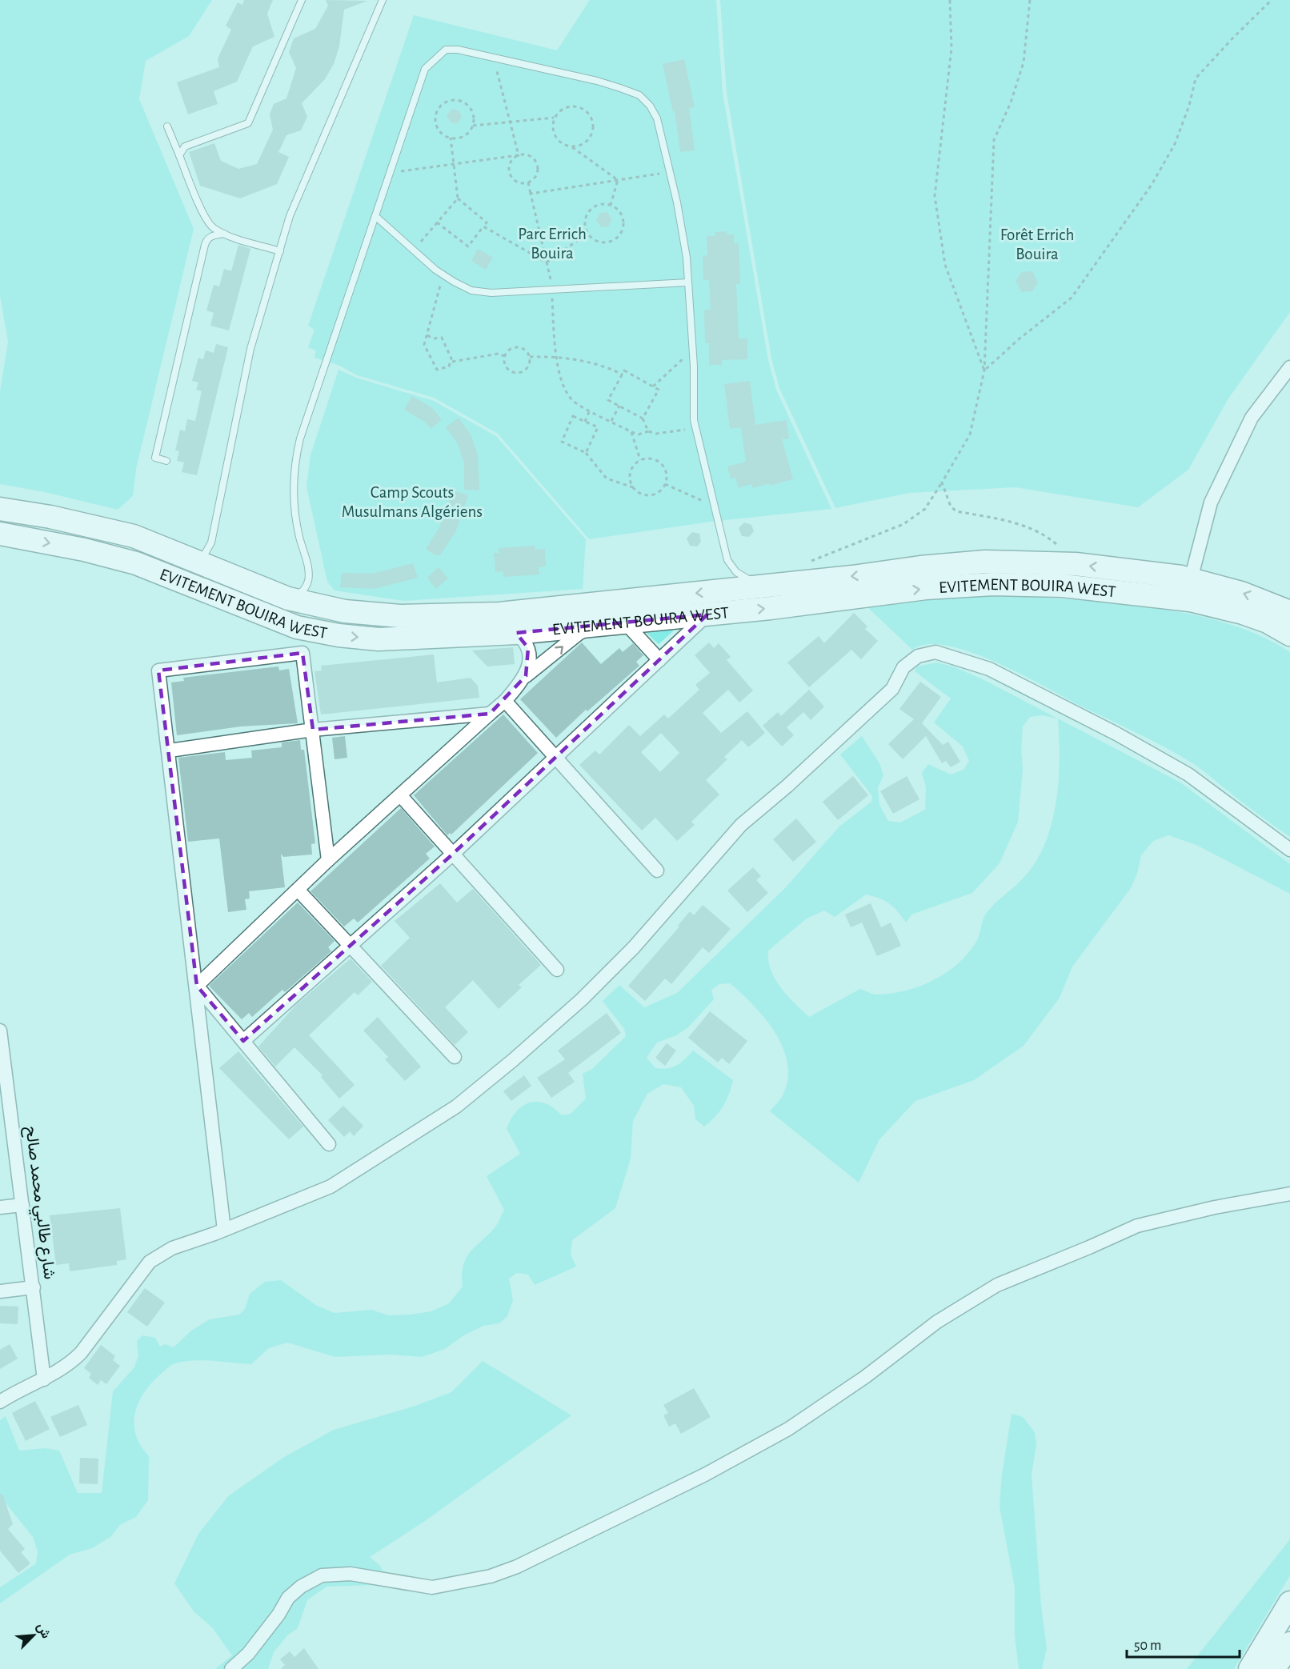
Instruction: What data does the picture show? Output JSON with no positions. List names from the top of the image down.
{
  "streets": {
    "highway": ["EVITEMENT BOUIRA WEST"],
    "street": ["شارع طالبي محمد صالح"]
  },
  "parks": ["Parc Errich Bouira", "Forêt Errich Bouira", "Camp Scouts Musulmans Algériens"],
  "scale_bar": "50 m",
  "north": "top right"
}
